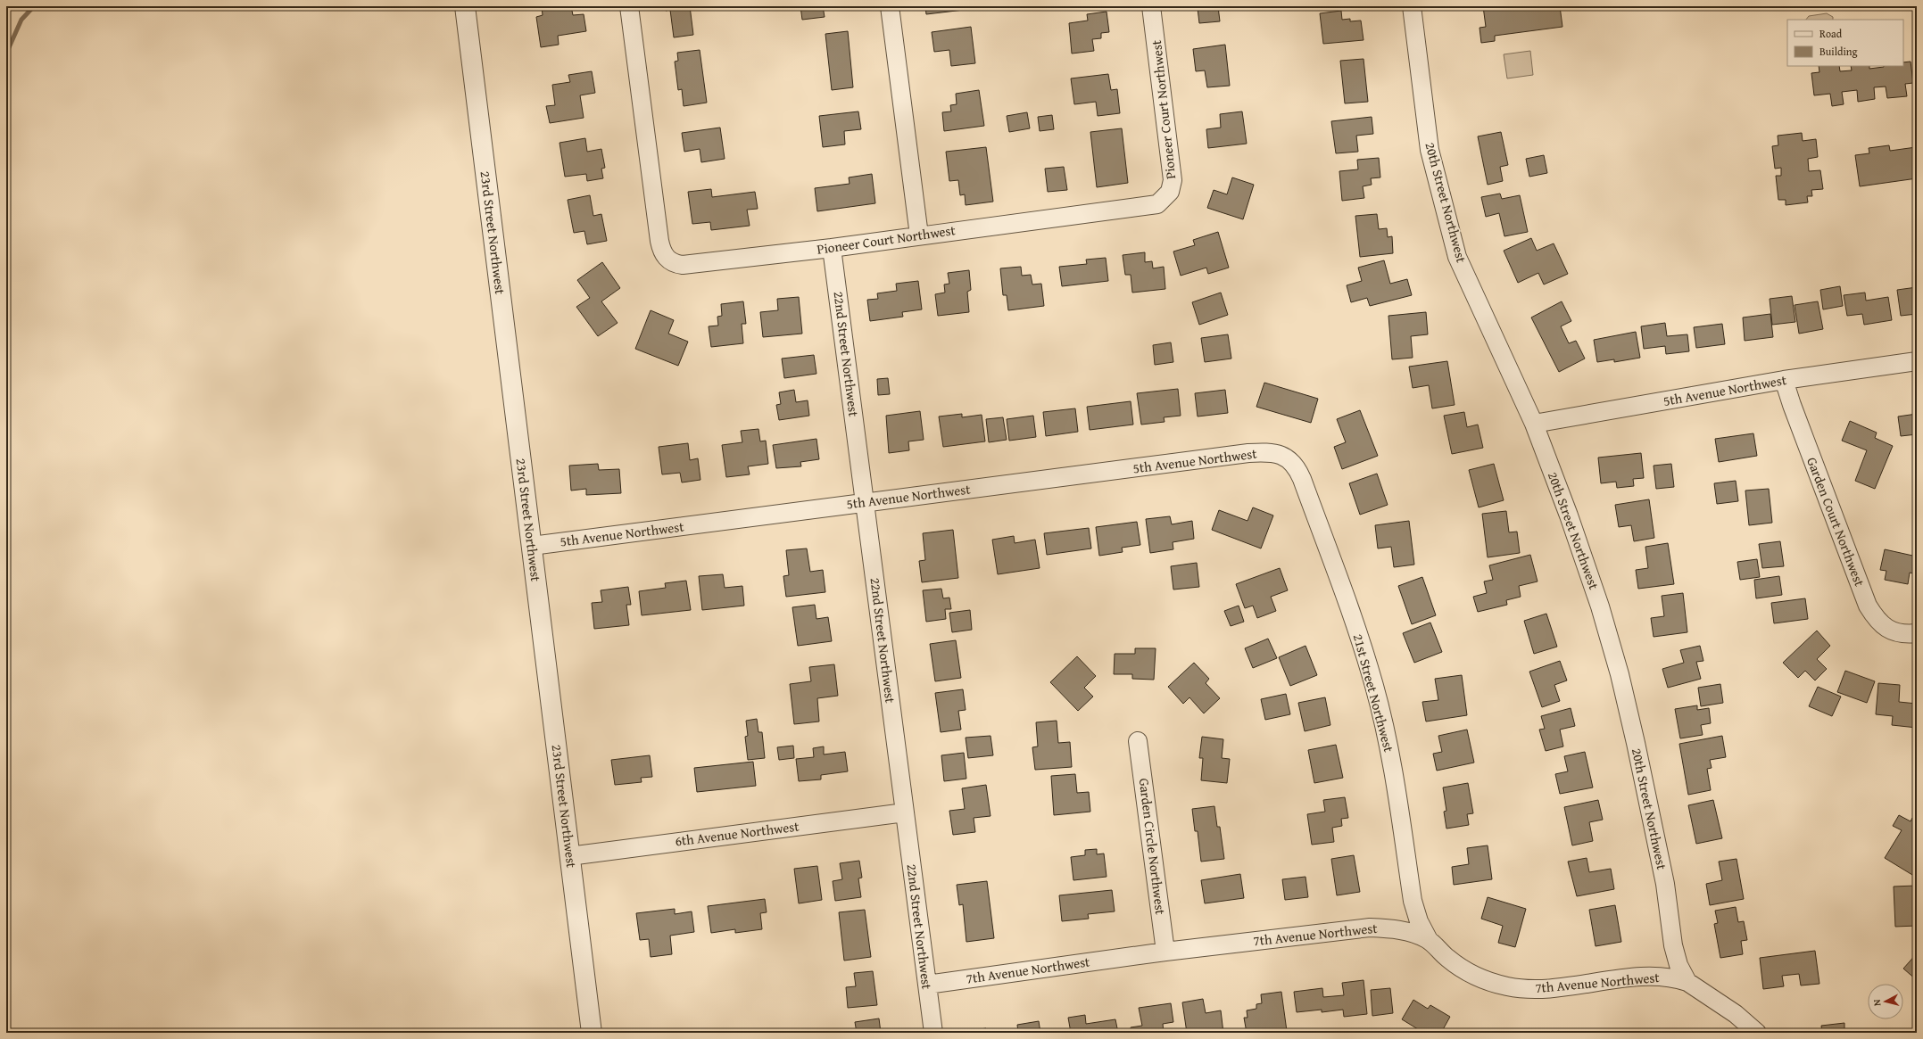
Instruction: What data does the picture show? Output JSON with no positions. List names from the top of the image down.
{
  "streets": {
    "street": [
      "Pioneer Court Northwest",
      "20th Street Northwest",
      "23rd Street Northwest",
      "22nd Street Northwest",
      "5th Avenue Northwest",
      "Garden Court Northwest",
      "21st Street Northwest",
      "6th Avenue Northwest",
      "Garden Circle Northwest",
      "7th Avenue Northwest"
    ]
  },
  "crossings": [
    ["Pioneer Court Northwest", "22nd Street Northwest"],
    ["20th Street Northwest", "5th Avenue Northwest"],
    ["20th Street Northwest", "7th Avenue Northwest"],
    ["23rd Street Northwest", "5th Avenue Northwest"],
    ["23rd Street Northwest", "6th Avenue Northwest"],
    ["22nd Street Northwest", "5th Avenue Northwest"],
    ["22nd Street Northwest", "6th Avenue Northwest"],
    ["22nd Street Northwest", "7th Avenue Northwest"],
    ["5th Avenue Northwest", "Garden Court Northwest"],
    ["5th Avenue Northwest", "21st Street Northwest"],
    ["21st Street Northwest", "7th Avenue Northwest"],
    ["Garden Circle Northwest", "7th Avenue Northwest"]
  ],
  "legend": ["Road", "Building"],
  "north": "left"
}
